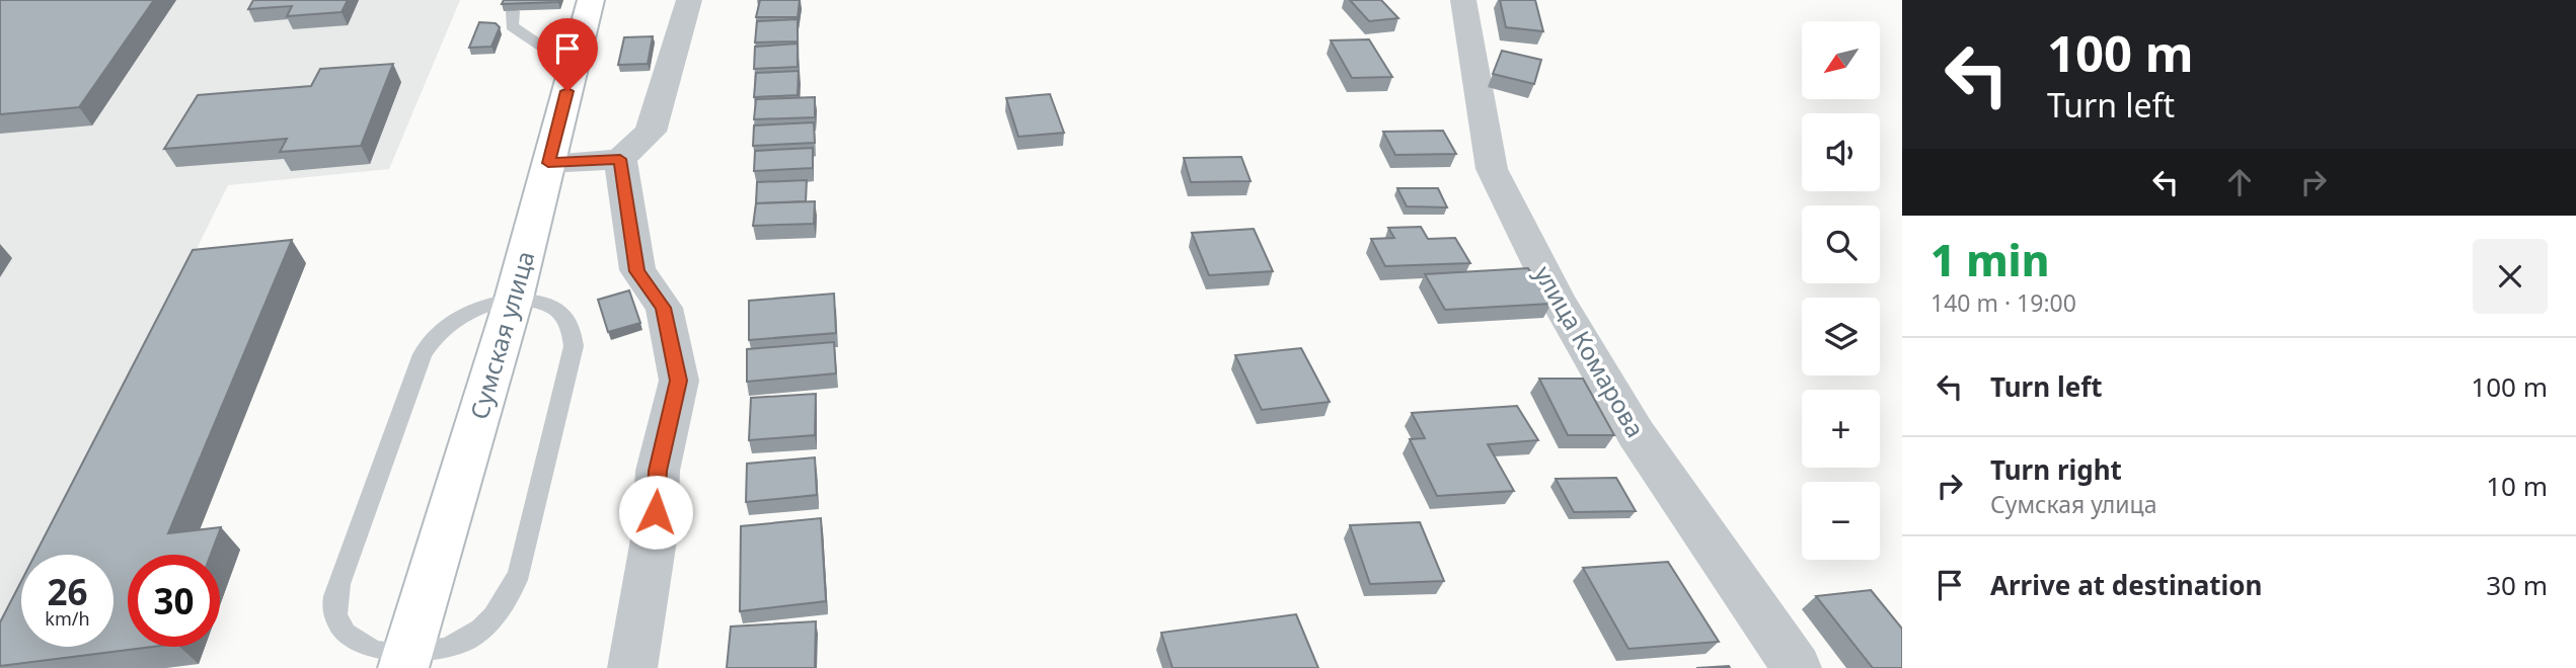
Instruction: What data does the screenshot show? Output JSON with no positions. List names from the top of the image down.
{
  "streets": {
    "main road": ["Сумская улица"],
    "street": ["улица Комарова"]
  },
  "north": "bottom left",
  "page": {
    "turn": ["100 m", "Turn left"],
    "map_buttons": ["+", "−"],
    "heading": ["1 min", "140 m · 19:00"],
    "list": [
      {
        "name": "Turn left",
        "value": "100 m"
      },
      {
        "name": "Turn right",
        "note": "Сумская улица",
        "value": "10 m"
      },
      {
        "name": "Arrive at destination",
        "value": "30 m"
      }
    ],
    "speed": "26 km/h",
    "limit": "30"
  }
}
